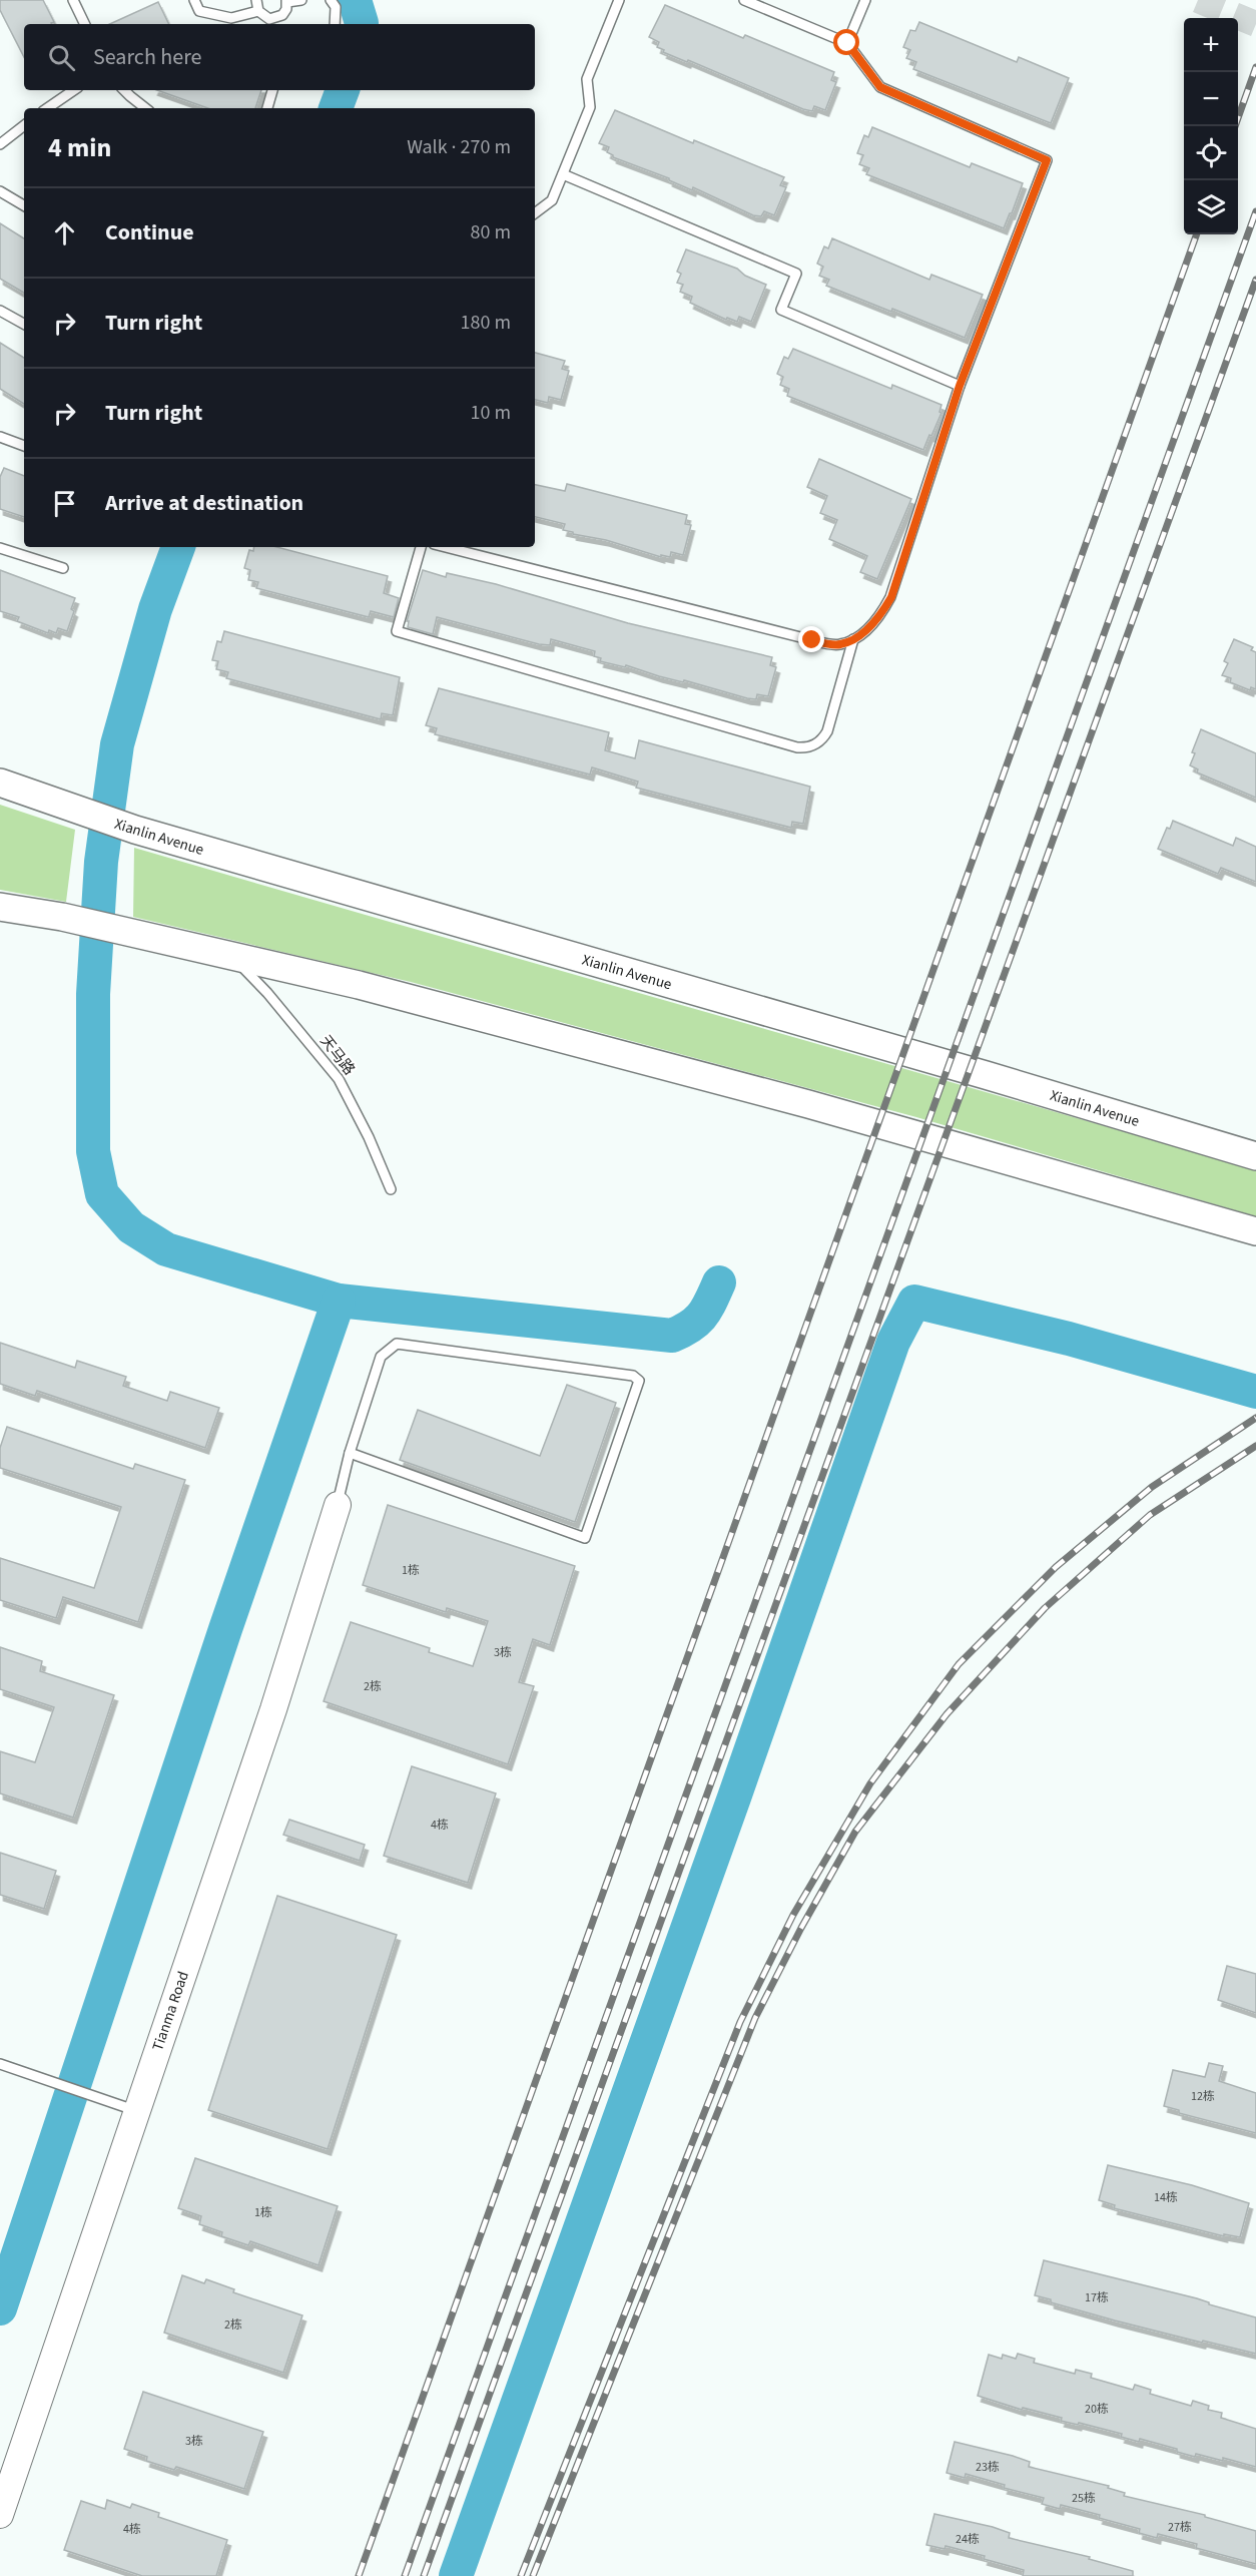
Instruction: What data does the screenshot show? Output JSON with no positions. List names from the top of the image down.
{
  "streets": {
    "main road": ["Xianlin Avenue"],
    "street": ["Tianma Road"],
    "lane": ["天马路"]
  },
  "house_numbers": [
    "1栋",
    "3栋",
    "2栋",
    "4栋",
    "12栋",
    "14栋",
    "1栋",
    "17栋",
    "2栋",
    "20栋",
    "3栋",
    "23栋",
    "25栋",
    "27栋",
    "4栋",
    "24栋"
  ],
  "page": {
    "map_buttons": ["+", "−"],
    "search": "Search here",
    "heading": ["4 min", "Walk · 270 m"],
    "list": [
      ["Continue", "80 m"],
      ["Turn right", "180 m"],
      ["Turn right", "10 m"],
      "Arrive at destination"
    ]
  }
}
